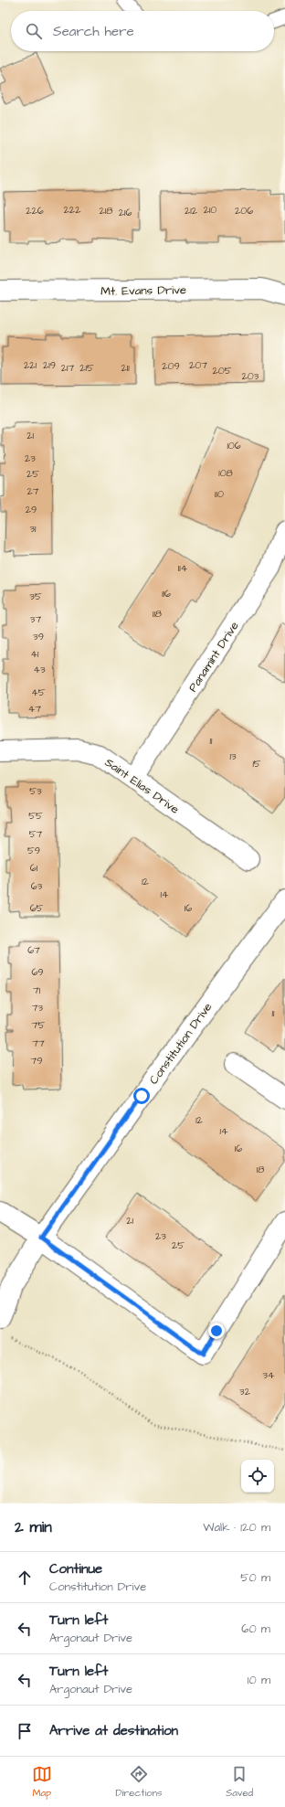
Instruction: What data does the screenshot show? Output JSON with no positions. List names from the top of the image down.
{
  "streets": {
    "street": [
      "Mt. Evans Drive",
      "Panamint Drive",
      "Saint Elias Drive",
      "Constitution Drive"
    ]
  },
  "crossings": [
    ["Panamint Drive", "Saint Elias Drive"]
  ],
  "house_numbers": [
    "222",
    "210",
    "226",
    "218",
    "212",
    "206",
    "216",
    "221",
    "219",
    "207",
    "209",
    "217",
    "215",
    "211",
    "205",
    "203",
    "21",
    "106",
    "23",
    "108",
    "25",
    "27",
    "110",
    "29",
    "31",
    "114",
    "116",
    "35",
    "118",
    "37",
    "39",
    "41",
    "43",
    "45",
    "47",
    "11",
    "13",
    "15",
    "53",
    "55",
    "57",
    "59",
    "61",
    "12",
    "63",
    "14",
    "65",
    "16",
    "67",
    "69",
    "71",
    "73",
    "11",
    "75",
    "77",
    "79",
    "12",
    "14",
    "16",
    "18",
    "21",
    "23",
    "25",
    "34",
    "32"
  ],
  "page": {
    "search": "Search here",
    "heading": ["2 min", "Walk · 120 m"],
    "list": [
      ["Continue", "Constitution Drive", "50 m"],
      ["Turn left", "Argonaut Drive", "60 m"],
      ["Turn left", "Argonaut Drive", "10 m"],
      "Arrive at destination"
    ],
    "nav": ["Map", "Directions", "Saved"]
  }
}
